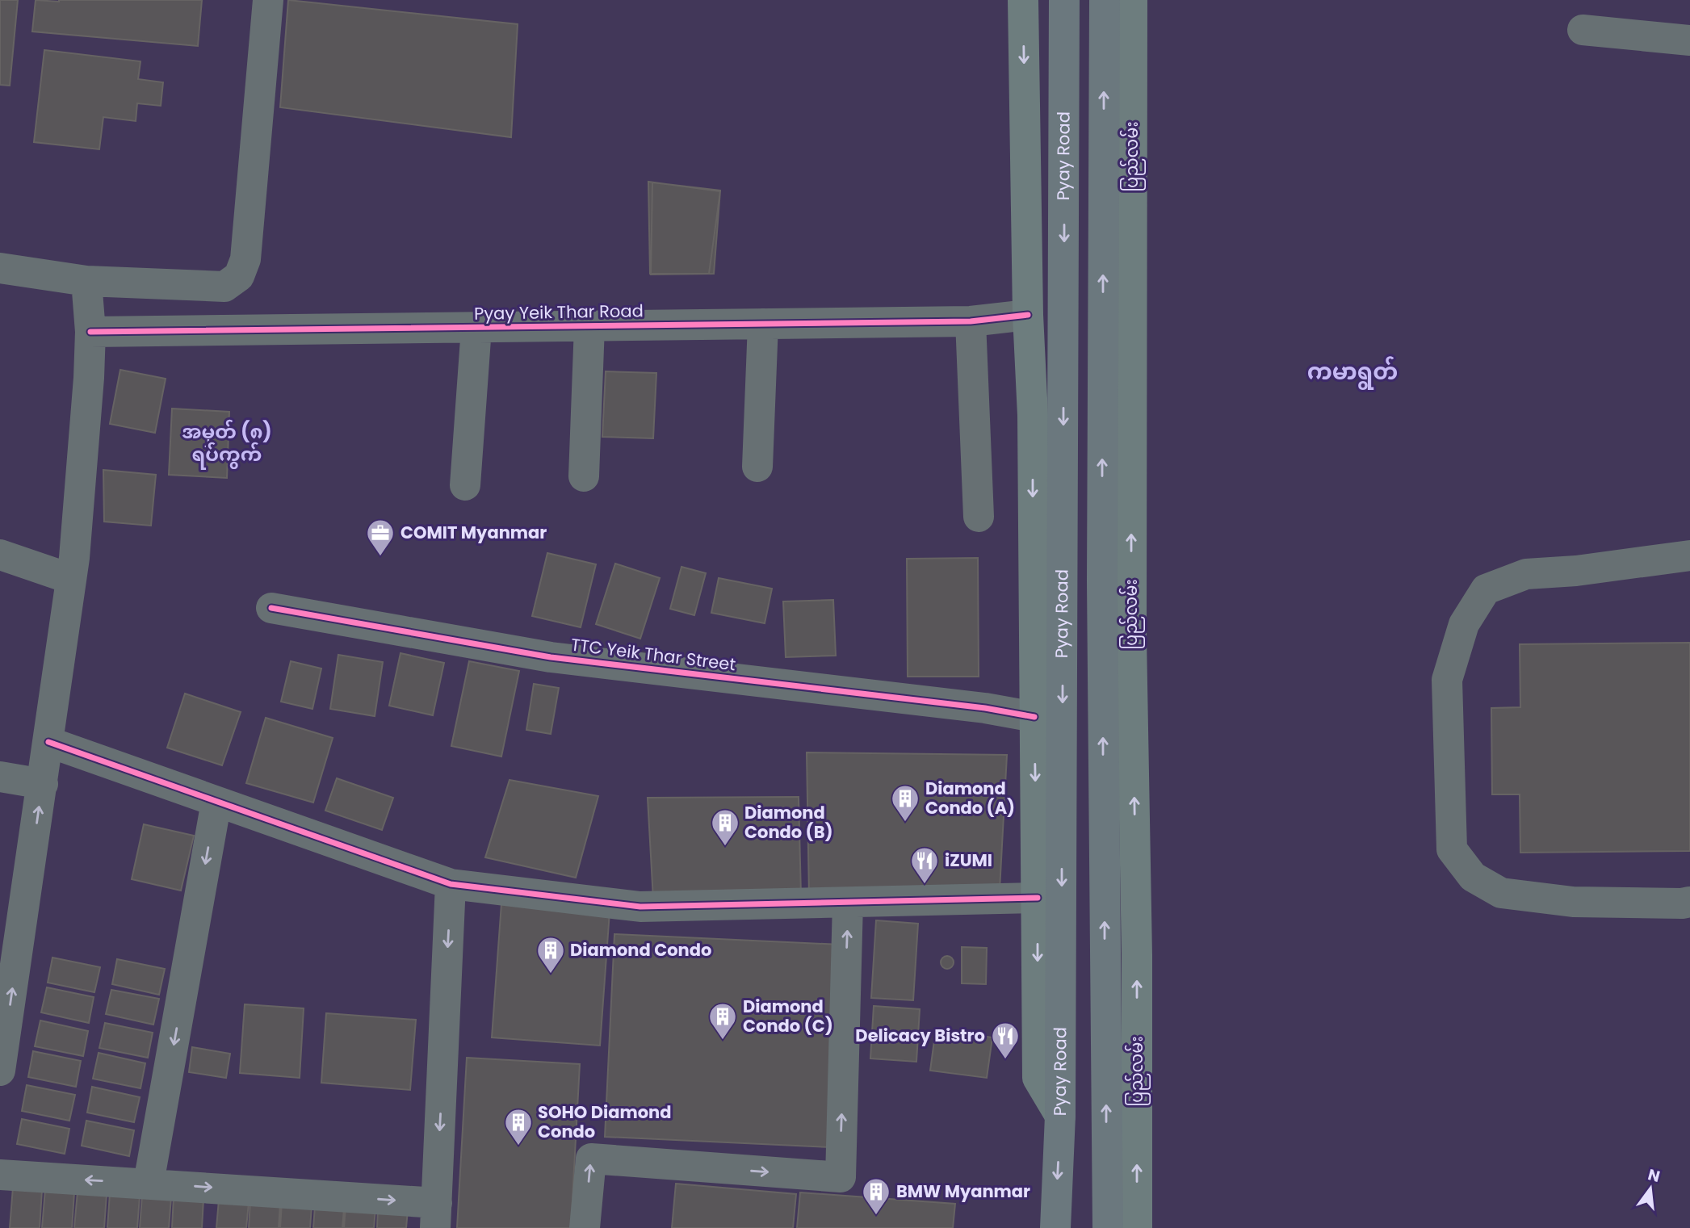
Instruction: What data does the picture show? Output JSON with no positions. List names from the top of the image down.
{
  "streets": {
    "highway": ["Pyay Road", "ပြည်လမ်း"],
    "street": ["Pyay Yeik Thar Road", "TTC Yeik Thar Street"]
  },
  "one_way": ["Pyay Road", "ပြည်လမ်း"],
  "districts": ["ကမာရွတ်", "အမှတ် (၈) ရပ်ကွက်"],
  "places": {
    "office": ["COMIT Myanmar"],
    "building": [
      "Diamond Condo (A)",
      "Diamond Condo (B)",
      "Diamond Condo",
      "Diamond Condo (C)",
      "SOHO Diamond Condo",
      "BMW Myanmar"
    ],
    "restaurant": ["iZUMI", "Delicacy Bistro"]
  },
  "north": "top"
}
